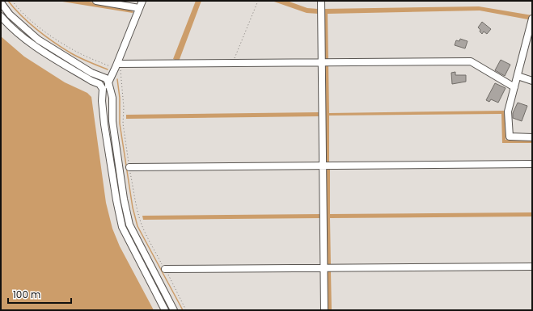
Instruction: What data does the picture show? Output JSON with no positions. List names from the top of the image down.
{
  "scale_bar": "100 m"
}
